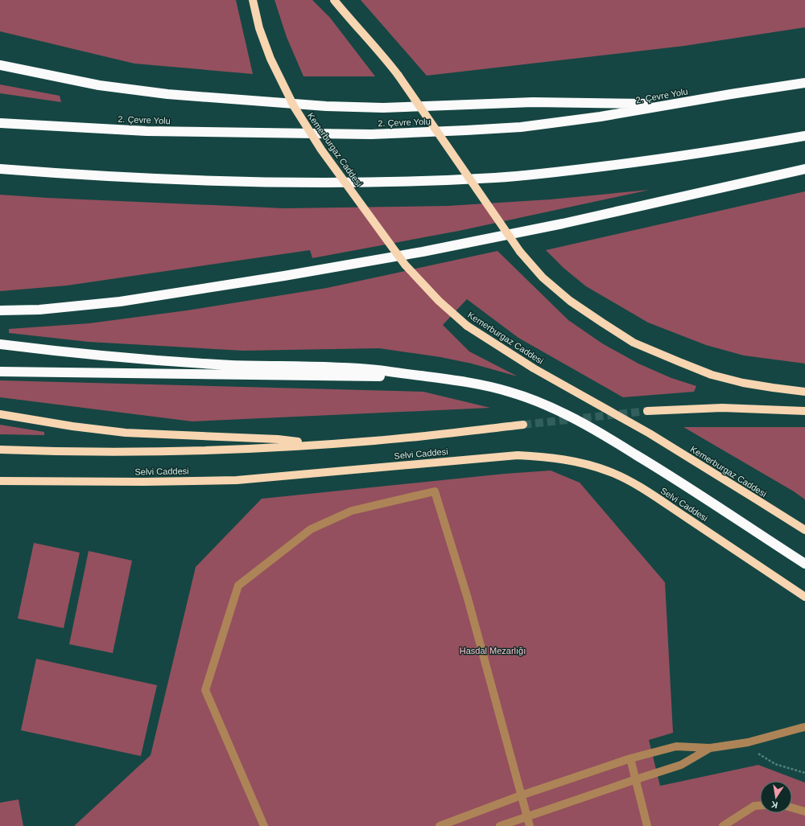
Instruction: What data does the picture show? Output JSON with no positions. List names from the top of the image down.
{
  "streets": {
    "highway": ["2. Çevre Yolu"],
    "main road": ["Kemerburgaz Caddesi", "Selvi Caddesi"]
  },
  "parks": ["Hasdal Mezarlığı"],
  "north": "bottom"
}
